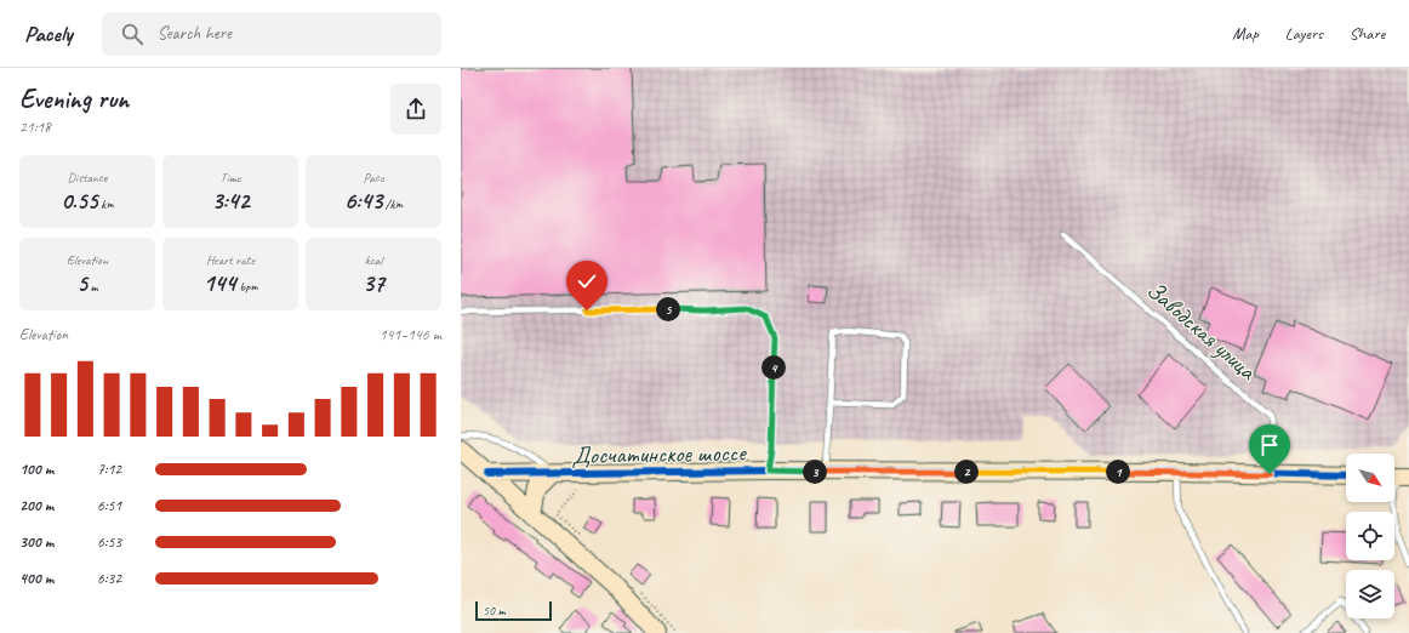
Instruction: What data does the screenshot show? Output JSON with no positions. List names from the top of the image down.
{
  "streets": {
    "street": ["Досчатинское шоссе"],
    "lane": ["Заводская улица"]
  },
  "crossings": [
    ["Заводская улица", "Досчатинское шоссе"]
  ],
  "scale_bar": "50 m",
  "north": "bottom right",
  "page": {
    "header": "Pacely",
    "search": "Search here",
    "nav": ["Map", "Layers", "Share"],
    "heading": ["Evening run", "21:18"],
    "stats": [
      ["Distance", "0.55 km"],
      ["Time", "3:42"],
      ["Pace", "6:43 /km"],
      ["Elevation", "5 m"],
      ["Heart rate", "144 bpm"],
      ["kcal", "37"]
    ],
    "pins": [
      "5",
      "4",
      "1",
      "2",
      "3"
    ],
    "chart": ["Elevation", "141–146 m"],
    "list": [
      {
        "name": "100 m",
        "note": "7:12"
      },
      {
        "name": "200 m",
        "note": "6:51"
      },
      {
        "name": "300 m",
        "note": "6:53"
      },
      {
        "name": "400 m",
        "note": "6:32"
      }
    ],
    "scale": "50 m"
  }
}
